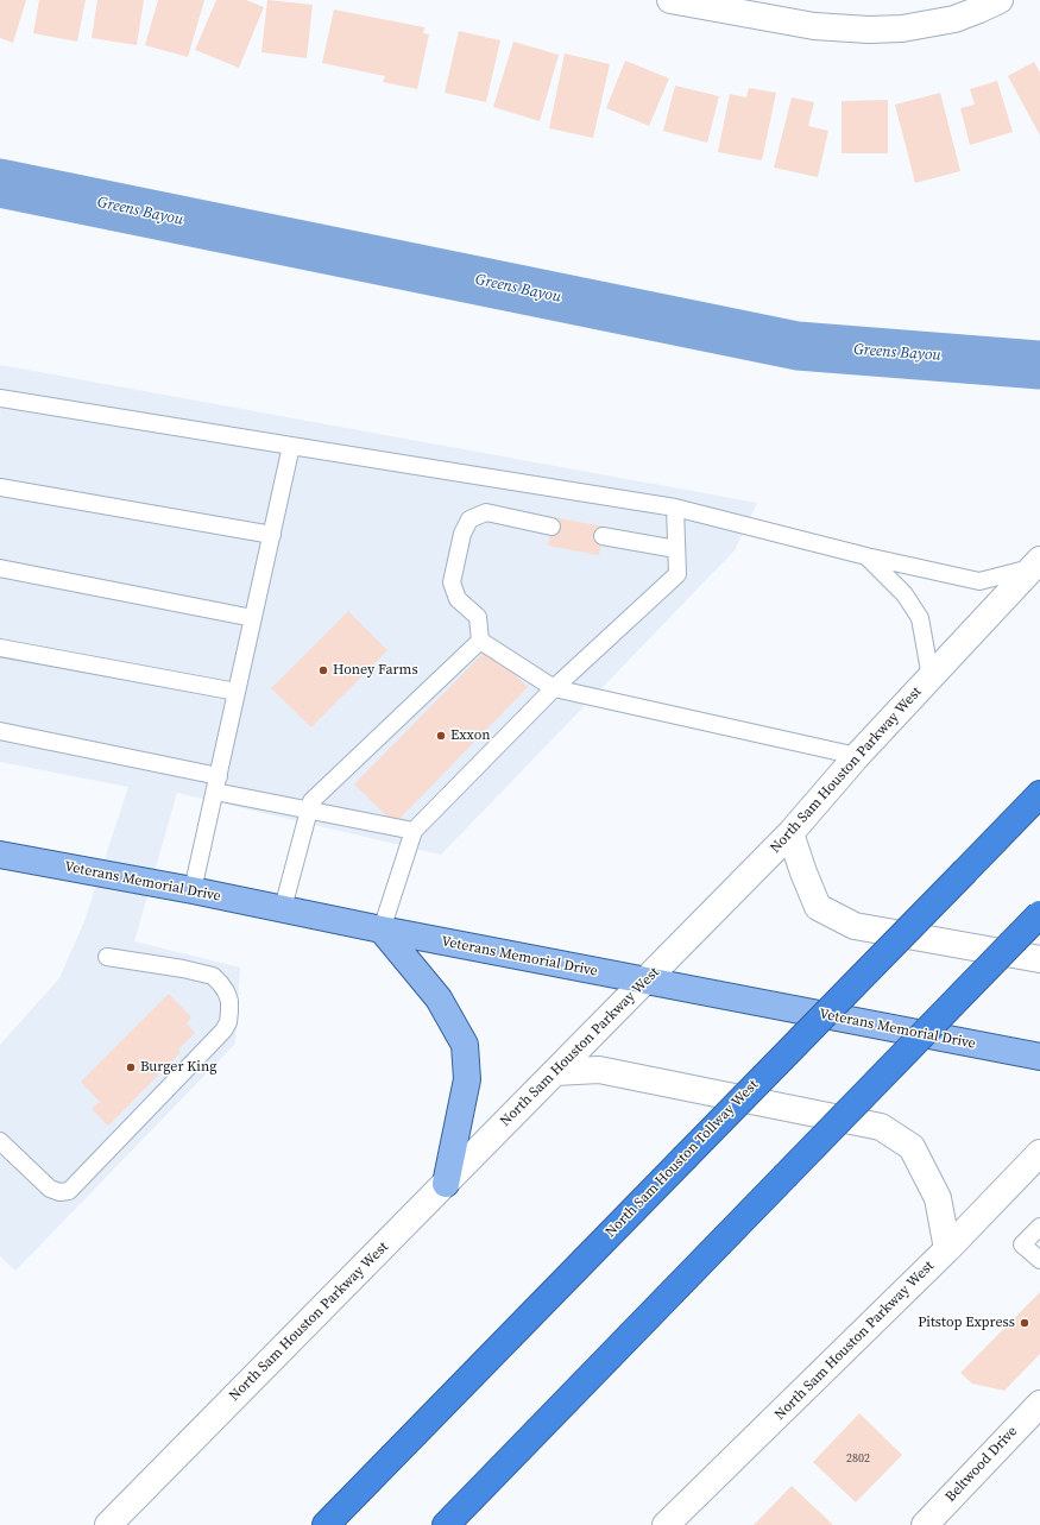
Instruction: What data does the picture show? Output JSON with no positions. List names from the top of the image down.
{
  "streets": {
    "highway": ["North Sam Houston Tollway West"],
    "main road": ["North Sam Houston Parkway West", "Veterans Memorial Drive", "Beltwood Drive"]
  },
  "crossings": [
    ["North Sam Houston Parkway West", "Veterans Memorial Drive"]
  ],
  "water": ["Greens Bayou"],
  "places": [
    "Honey Farms",
    "Exxon",
    "Burger King",
    "Pitstop Express"
  ],
  "house_numbers": ["2802"]
}
